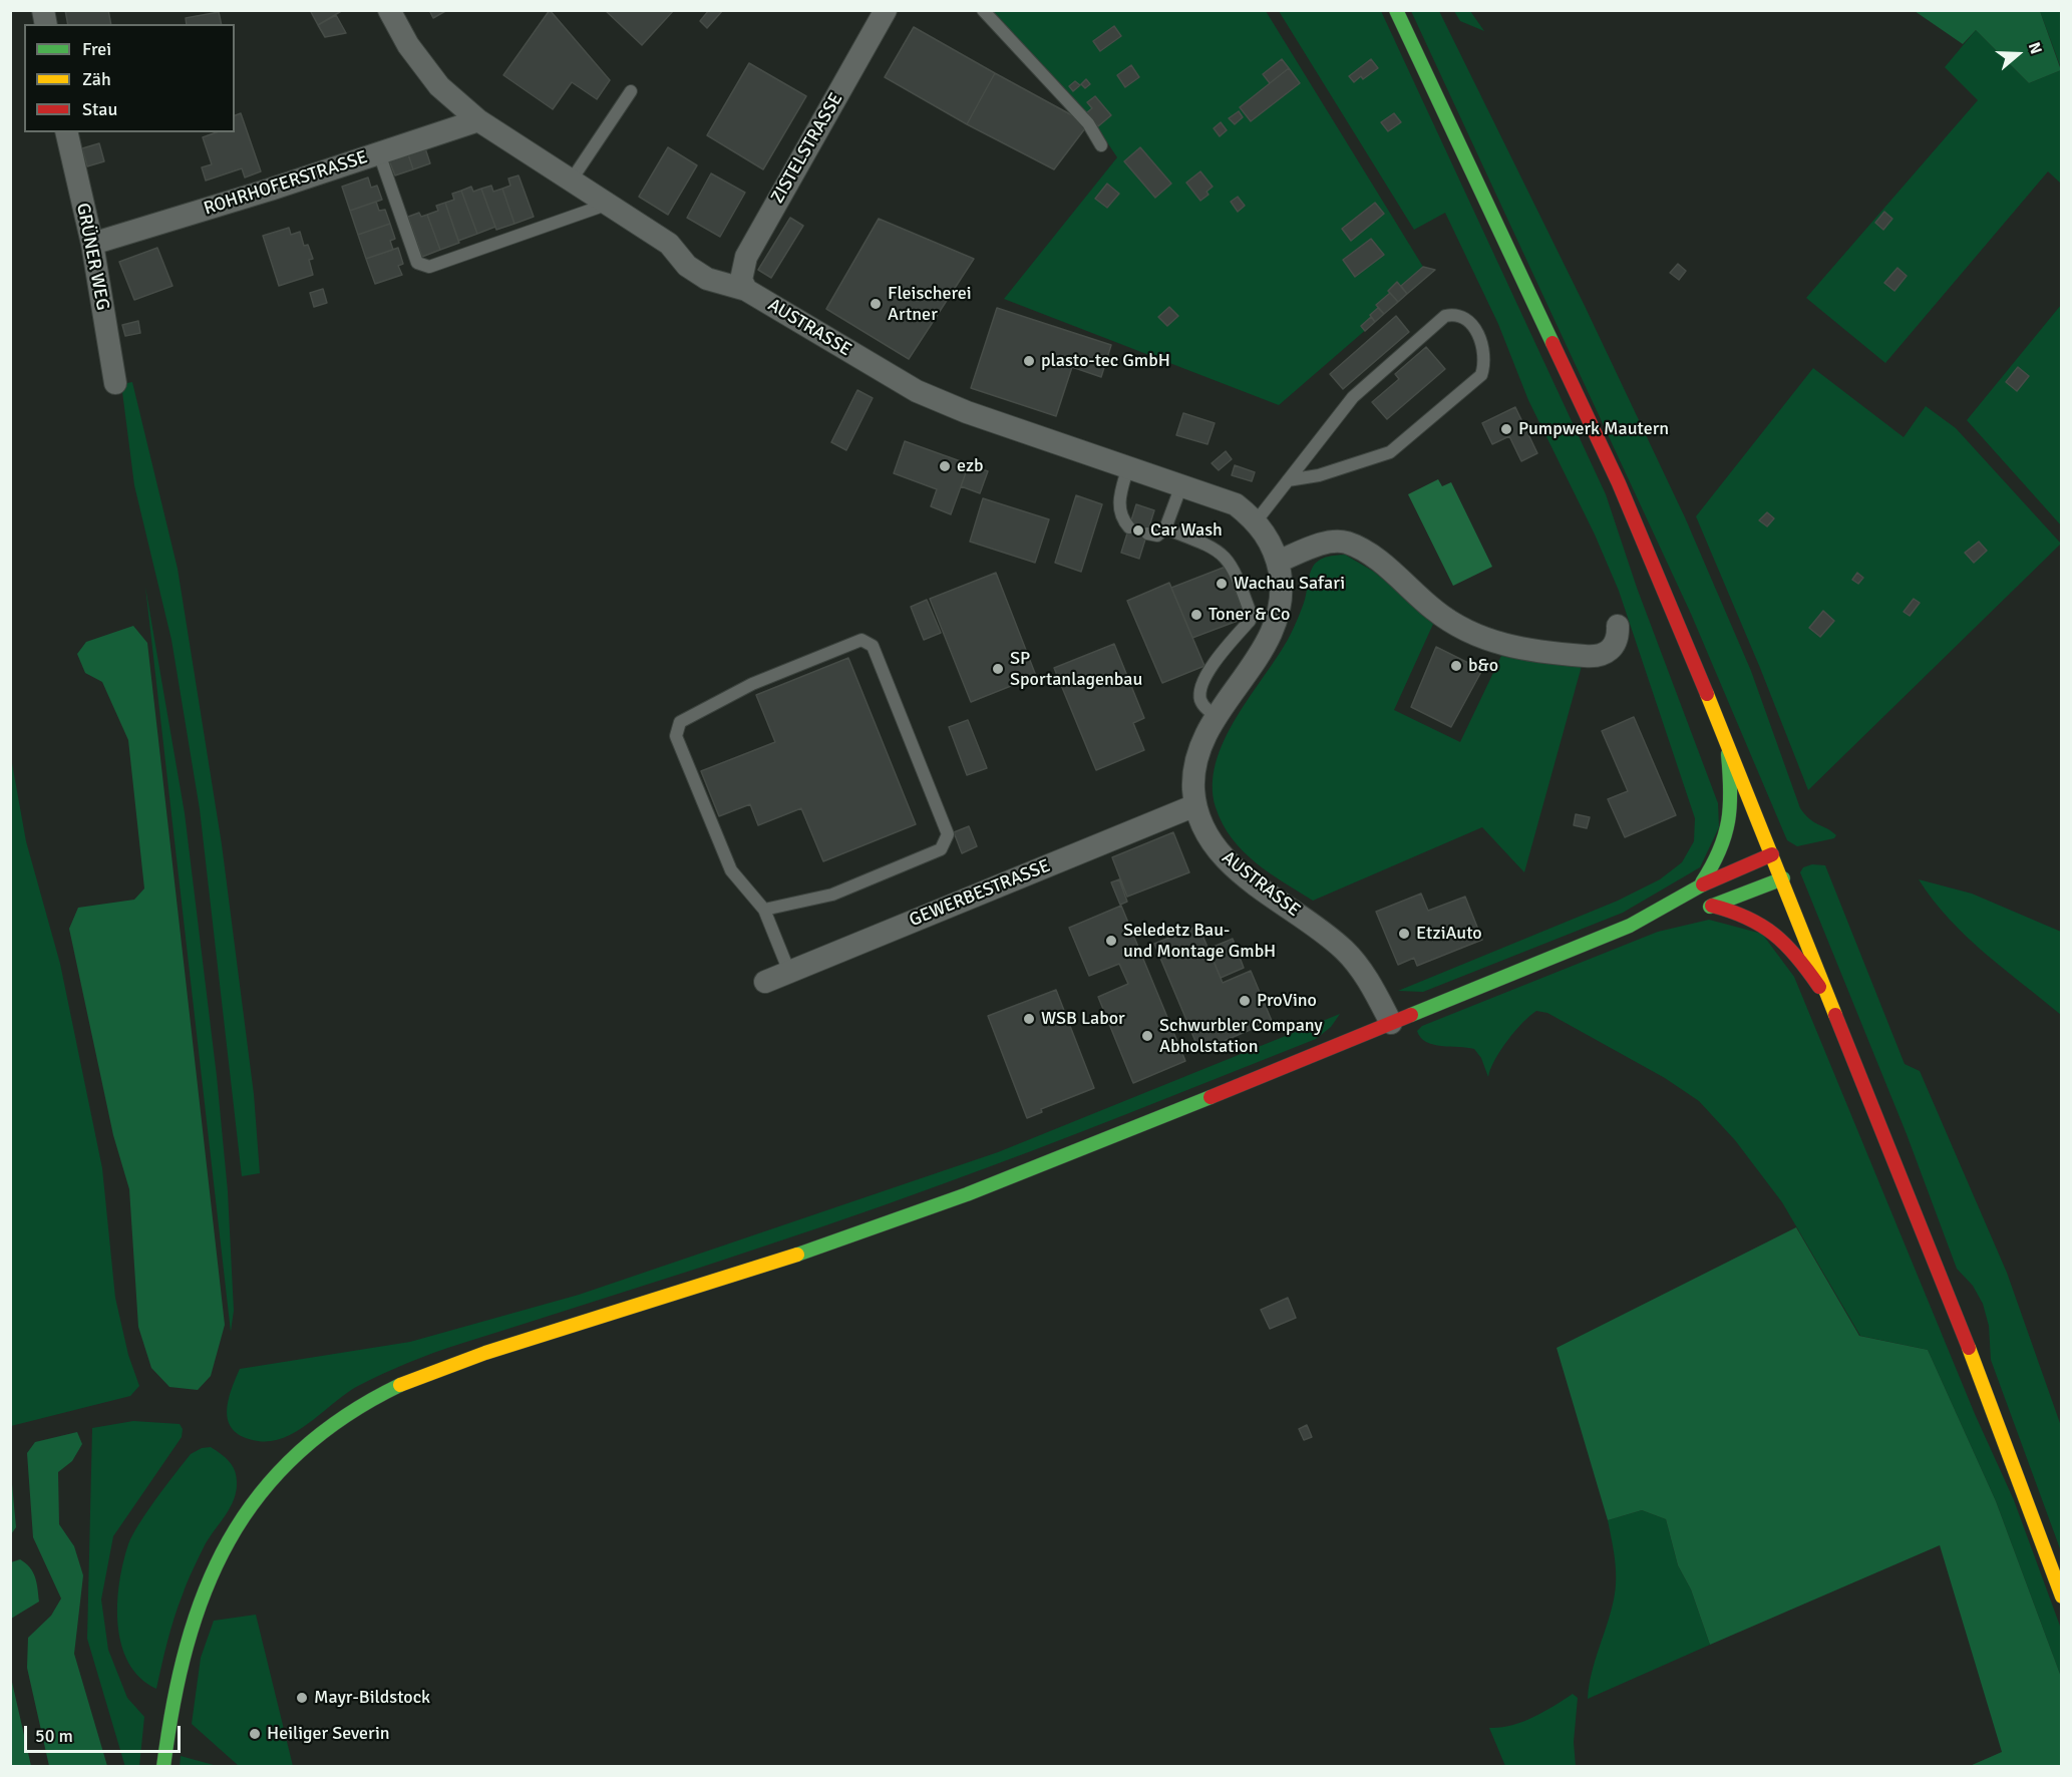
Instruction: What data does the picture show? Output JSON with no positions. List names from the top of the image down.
{
  "streets": {
    "street": [
      "ZISTELSTRASSE",
      "ROHRHOFERSTRASSE",
      "GRÜNER WEG",
      "AUSTRASSE",
      "GEWERBESTRASSE"
    ]
  },
  "crossings": [
    ["ZISTELSTRASSE", "AUSTRASSE"],
    ["ROHRHOFERSTRASSE", "GRÜNER WEG"],
    ["ROHRHOFERSTRASSE", "AUSTRASSE"],
    ["AUSTRASSE", "GEWERBESTRASSE"]
  ],
  "places": [
    "Fleischerei Artner",
    "plasto-tec GmbH",
    "Pumpwerk Mautern",
    "ezb",
    "Car Wash",
    "Wachau Safari",
    "Toner & Co",
    "b&o",
    "SP Sportanlagenbau",
    "EtziAuto",
    "Seledetz Bau- und Montage GmbH",
    "ProVino",
    "WSB Labor",
    "Schwurbler Company Abholstation",
    "Mayr-Bildstock",
    "Heiliger Severin"
  ],
  "legend": ["Frei", "Zäh", "Stau"],
  "scale_bar": "50 m",
  "north": "right"
}
